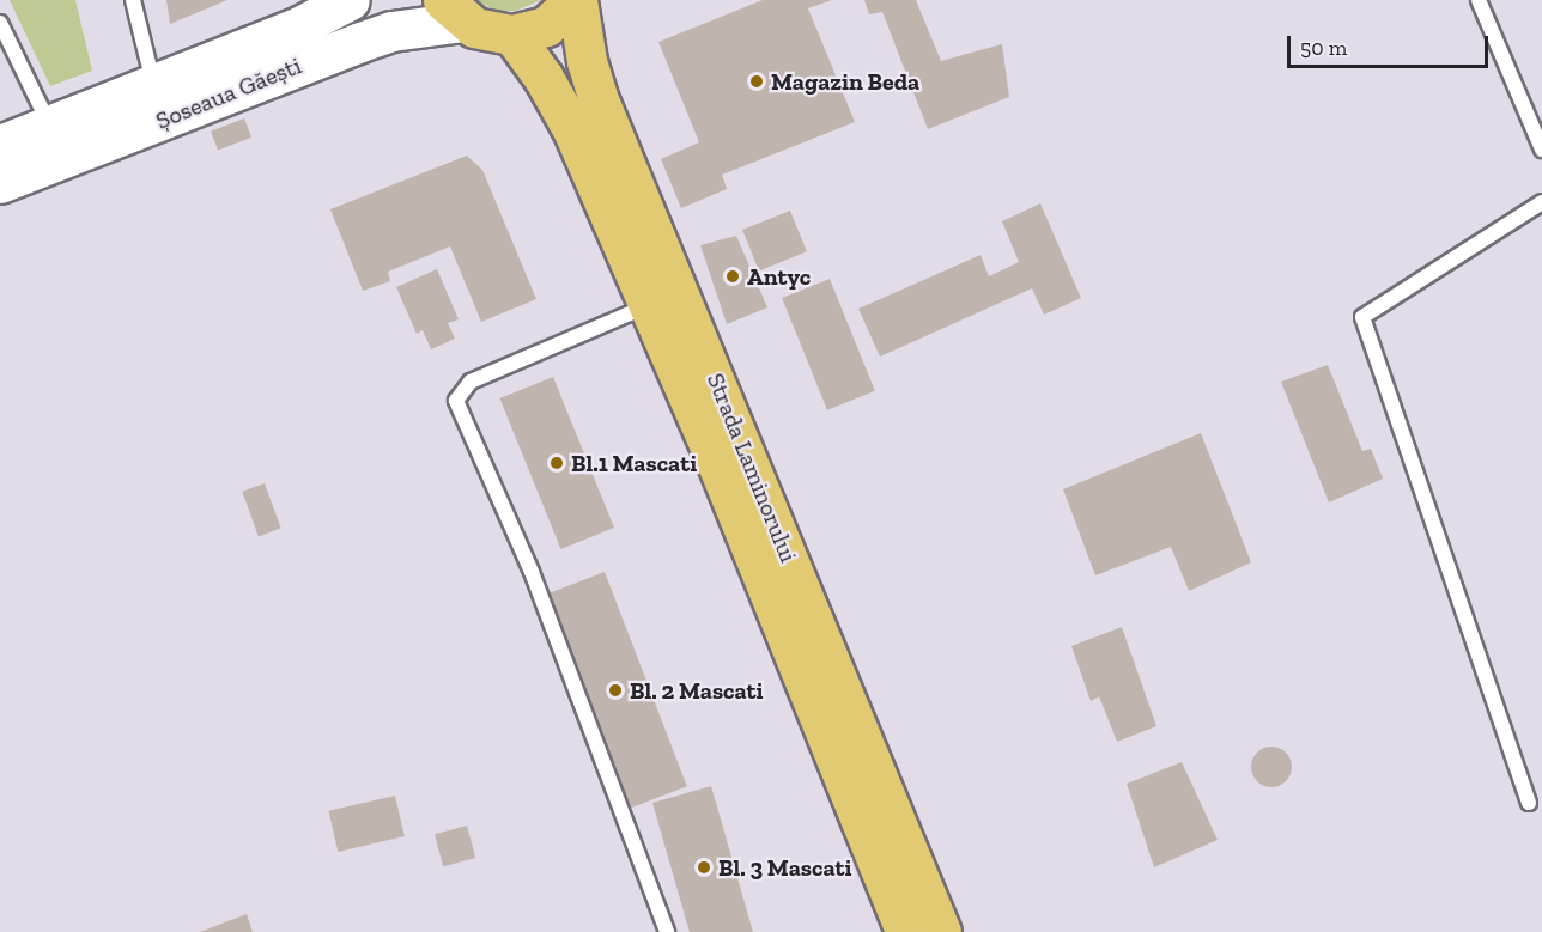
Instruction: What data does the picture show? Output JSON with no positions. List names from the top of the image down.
{
  "streets": {
    "main road": ["Șoseaua Găești", "Strada Laminorului"]
  },
  "places": [
    "Magazin Beda",
    "Antyc",
    "Bl.1 Mascati",
    "Bl. 2 Mascati",
    "Bl. 3 Mascati"
  ],
  "scale_bar": "50 m"
}
